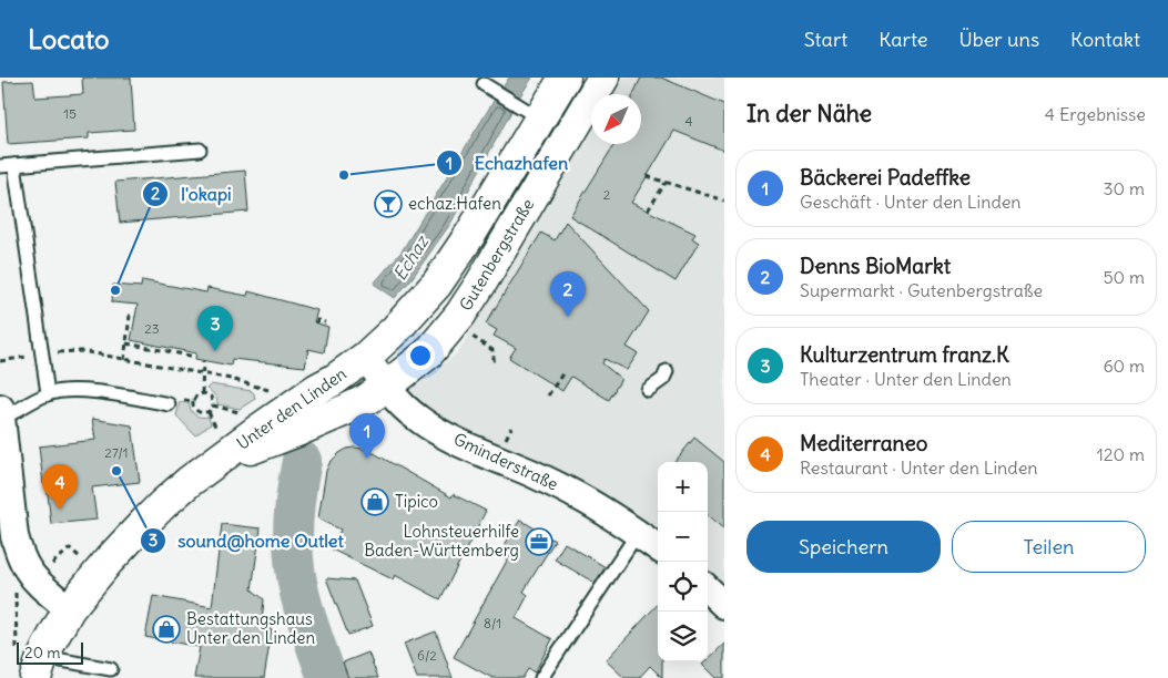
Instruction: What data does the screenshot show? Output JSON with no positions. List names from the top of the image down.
{
  "streets": {
    "main road": ["Gutenbergstraße", "Unter den Linden"],
    "street": ["Gminderstraße"]
  },
  "crossings": [
    ["Gutenbergstraße", "Unter den Linden"],
    ["Gutenbergstraße", "Gminderstraße"],
    ["Unter den Linden", "Gminderstraße"]
  ],
  "water": ["Echaz"],
  "places": {
    "other": ["Echazhafen", "l'okapi", "sound@home Outlet"],
    "bar": ["echaz.Hafen"],
    "shop": ["Tipico", "Bestattungshaus Unter den Linden"],
    "office": ["Lohnsteuerhilfe Baden-Württemberg"]
  },
  "house_numbers": [
    "15",
    "4",
    "2",
    "23",
    "27/1",
    "8/1",
    "6/2"
  ],
  "scale_bar": "20 m",
  "north": "bottom left",
  "page": {
    "header": "Locato",
    "nav": [
      "Start",
      "Karte",
      "Über uns",
      "Kontakt"
    ],
    "heading": ["In der Nähe", "4 Ergebnisse"],
    "list": [
      {
        "mark": "1",
        "name": "Bäckerei Padeffke",
        "note": "Geschäft · Unter den Linden",
        "value": "30 m"
      },
      {
        "mark": "2",
        "name": "Denns BioMarkt",
        "note": "Supermarkt · Gutenbergstraße",
        "value": "50 m"
      },
      {
        "mark": "3",
        "name": "Kulturzentrum franz.K",
        "note": "Theater · Unter den Linden",
        "value": "60 m"
      },
      {
        "mark": "4",
        "name": "Mediterraneo",
        "note": "Restaurant · Unter den Linden",
        "value": "120 m"
      }
    ],
    "pins": [
      "2",
      "3",
      "1",
      "4"
    ],
    "map_buttons": ["+", "−"],
    "buttons": ["Speichern", "Teilen"],
    "scale": "20 m"
  }
}
